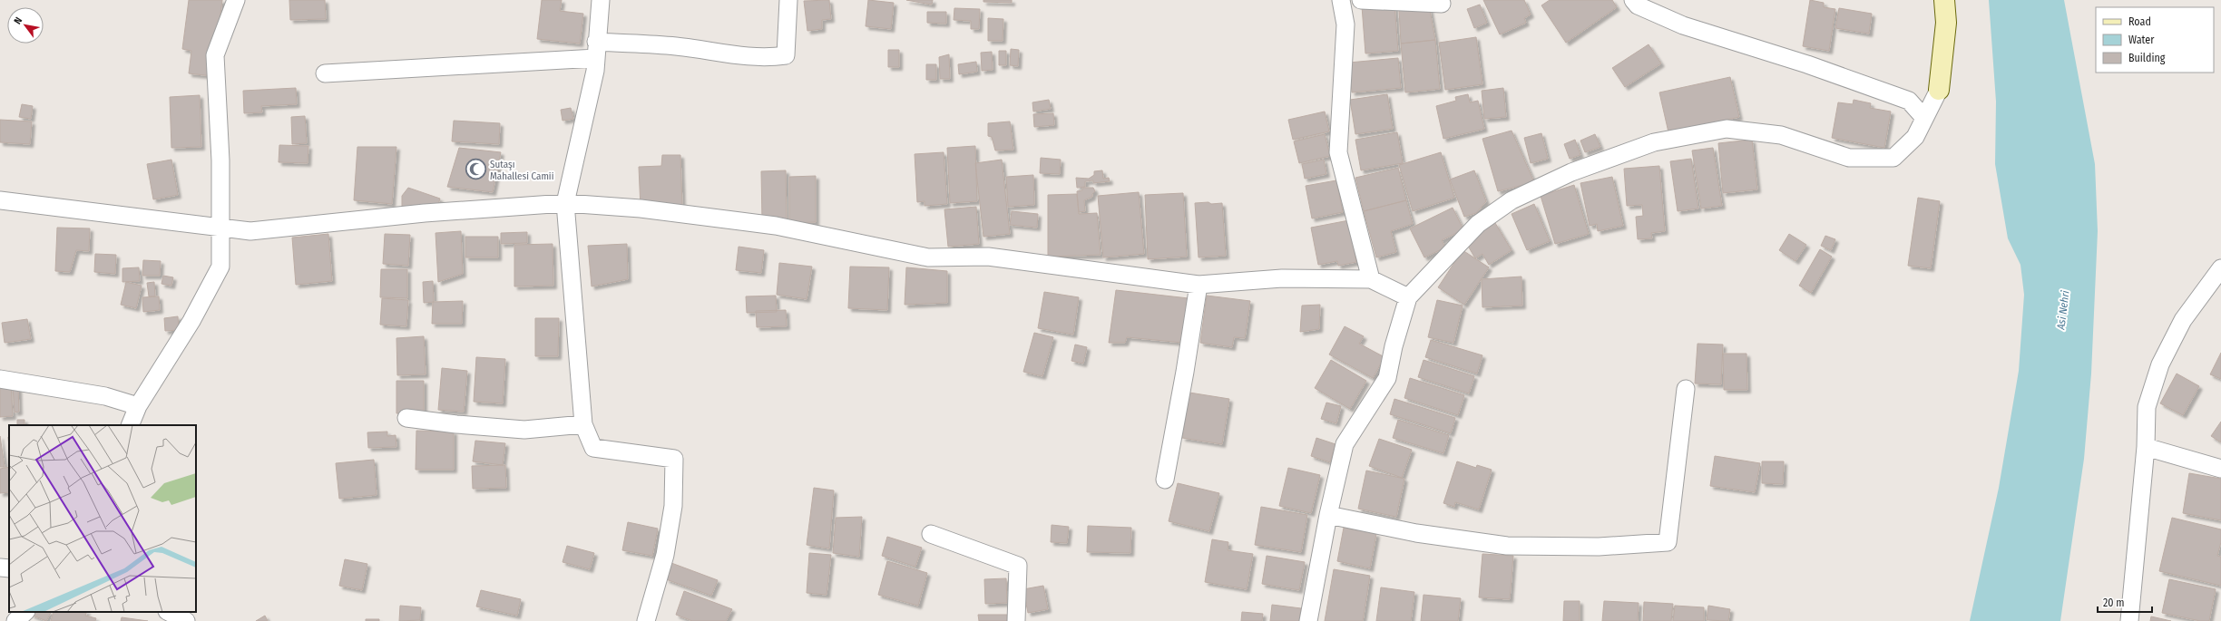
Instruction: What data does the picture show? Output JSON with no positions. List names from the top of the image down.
{
  "water": ["Asi Nehri"],
  "places": {
    "mosque": ["Sutaşı Mahallesi Camii"]
  },
  "legend": ["Road", "Water", "Building"],
  "scale_bar": "20 m",
  "north": "top left"
}
